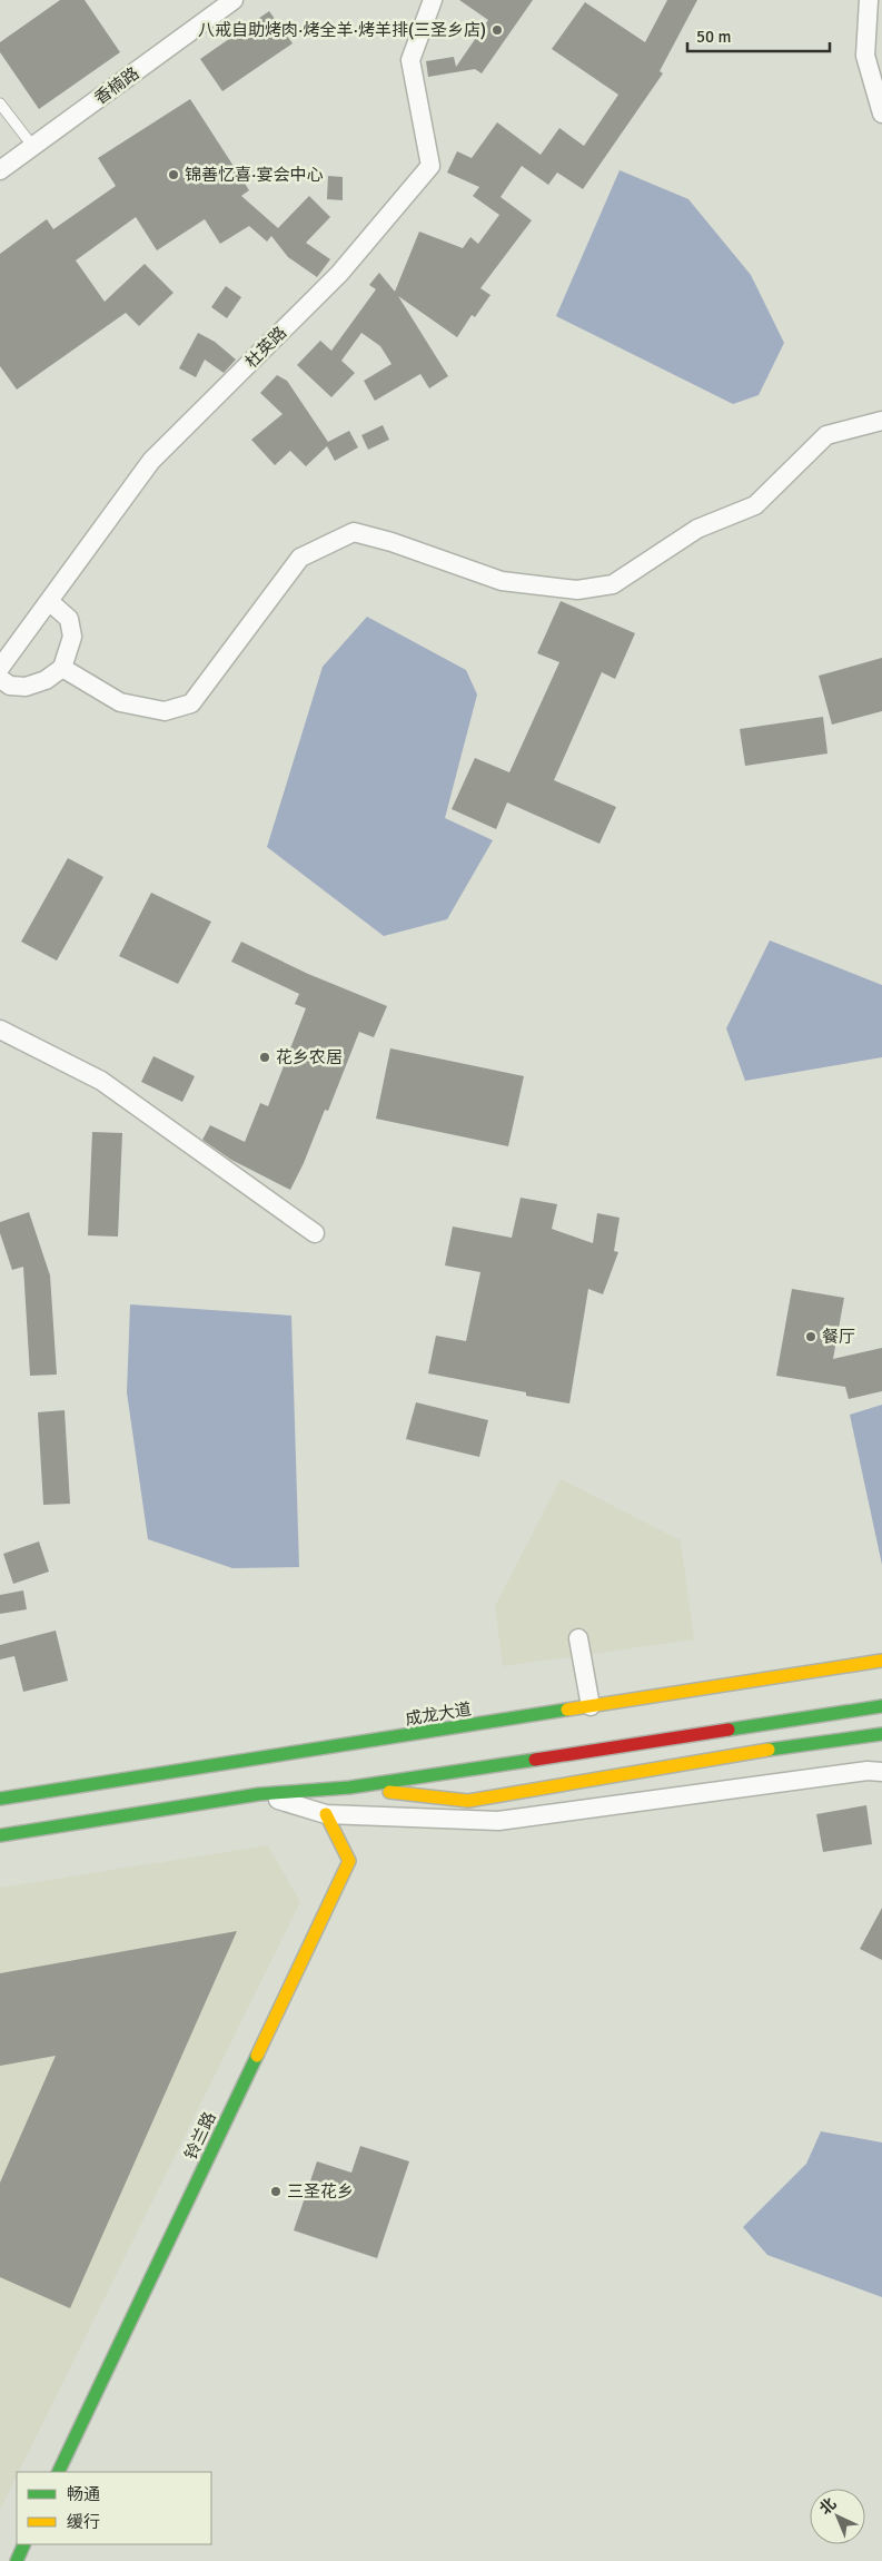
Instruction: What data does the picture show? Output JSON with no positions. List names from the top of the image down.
{
  "streets": {
    "main road": ["成龙大道", "铃兰路"],
    "street": ["香楠路", "杜英路"]
  },
  "places": [
    "八戒自助烤肉·烤全羊·烤羊排(三圣乡店)",
    "锦善忆喜·宴会中心",
    "花乡农居",
    "餐厅",
    "三圣花乡"
  ],
  "legend": ["畅通", "缓行"],
  "scale_bar": "50 m",
  "north": "top left"
}
